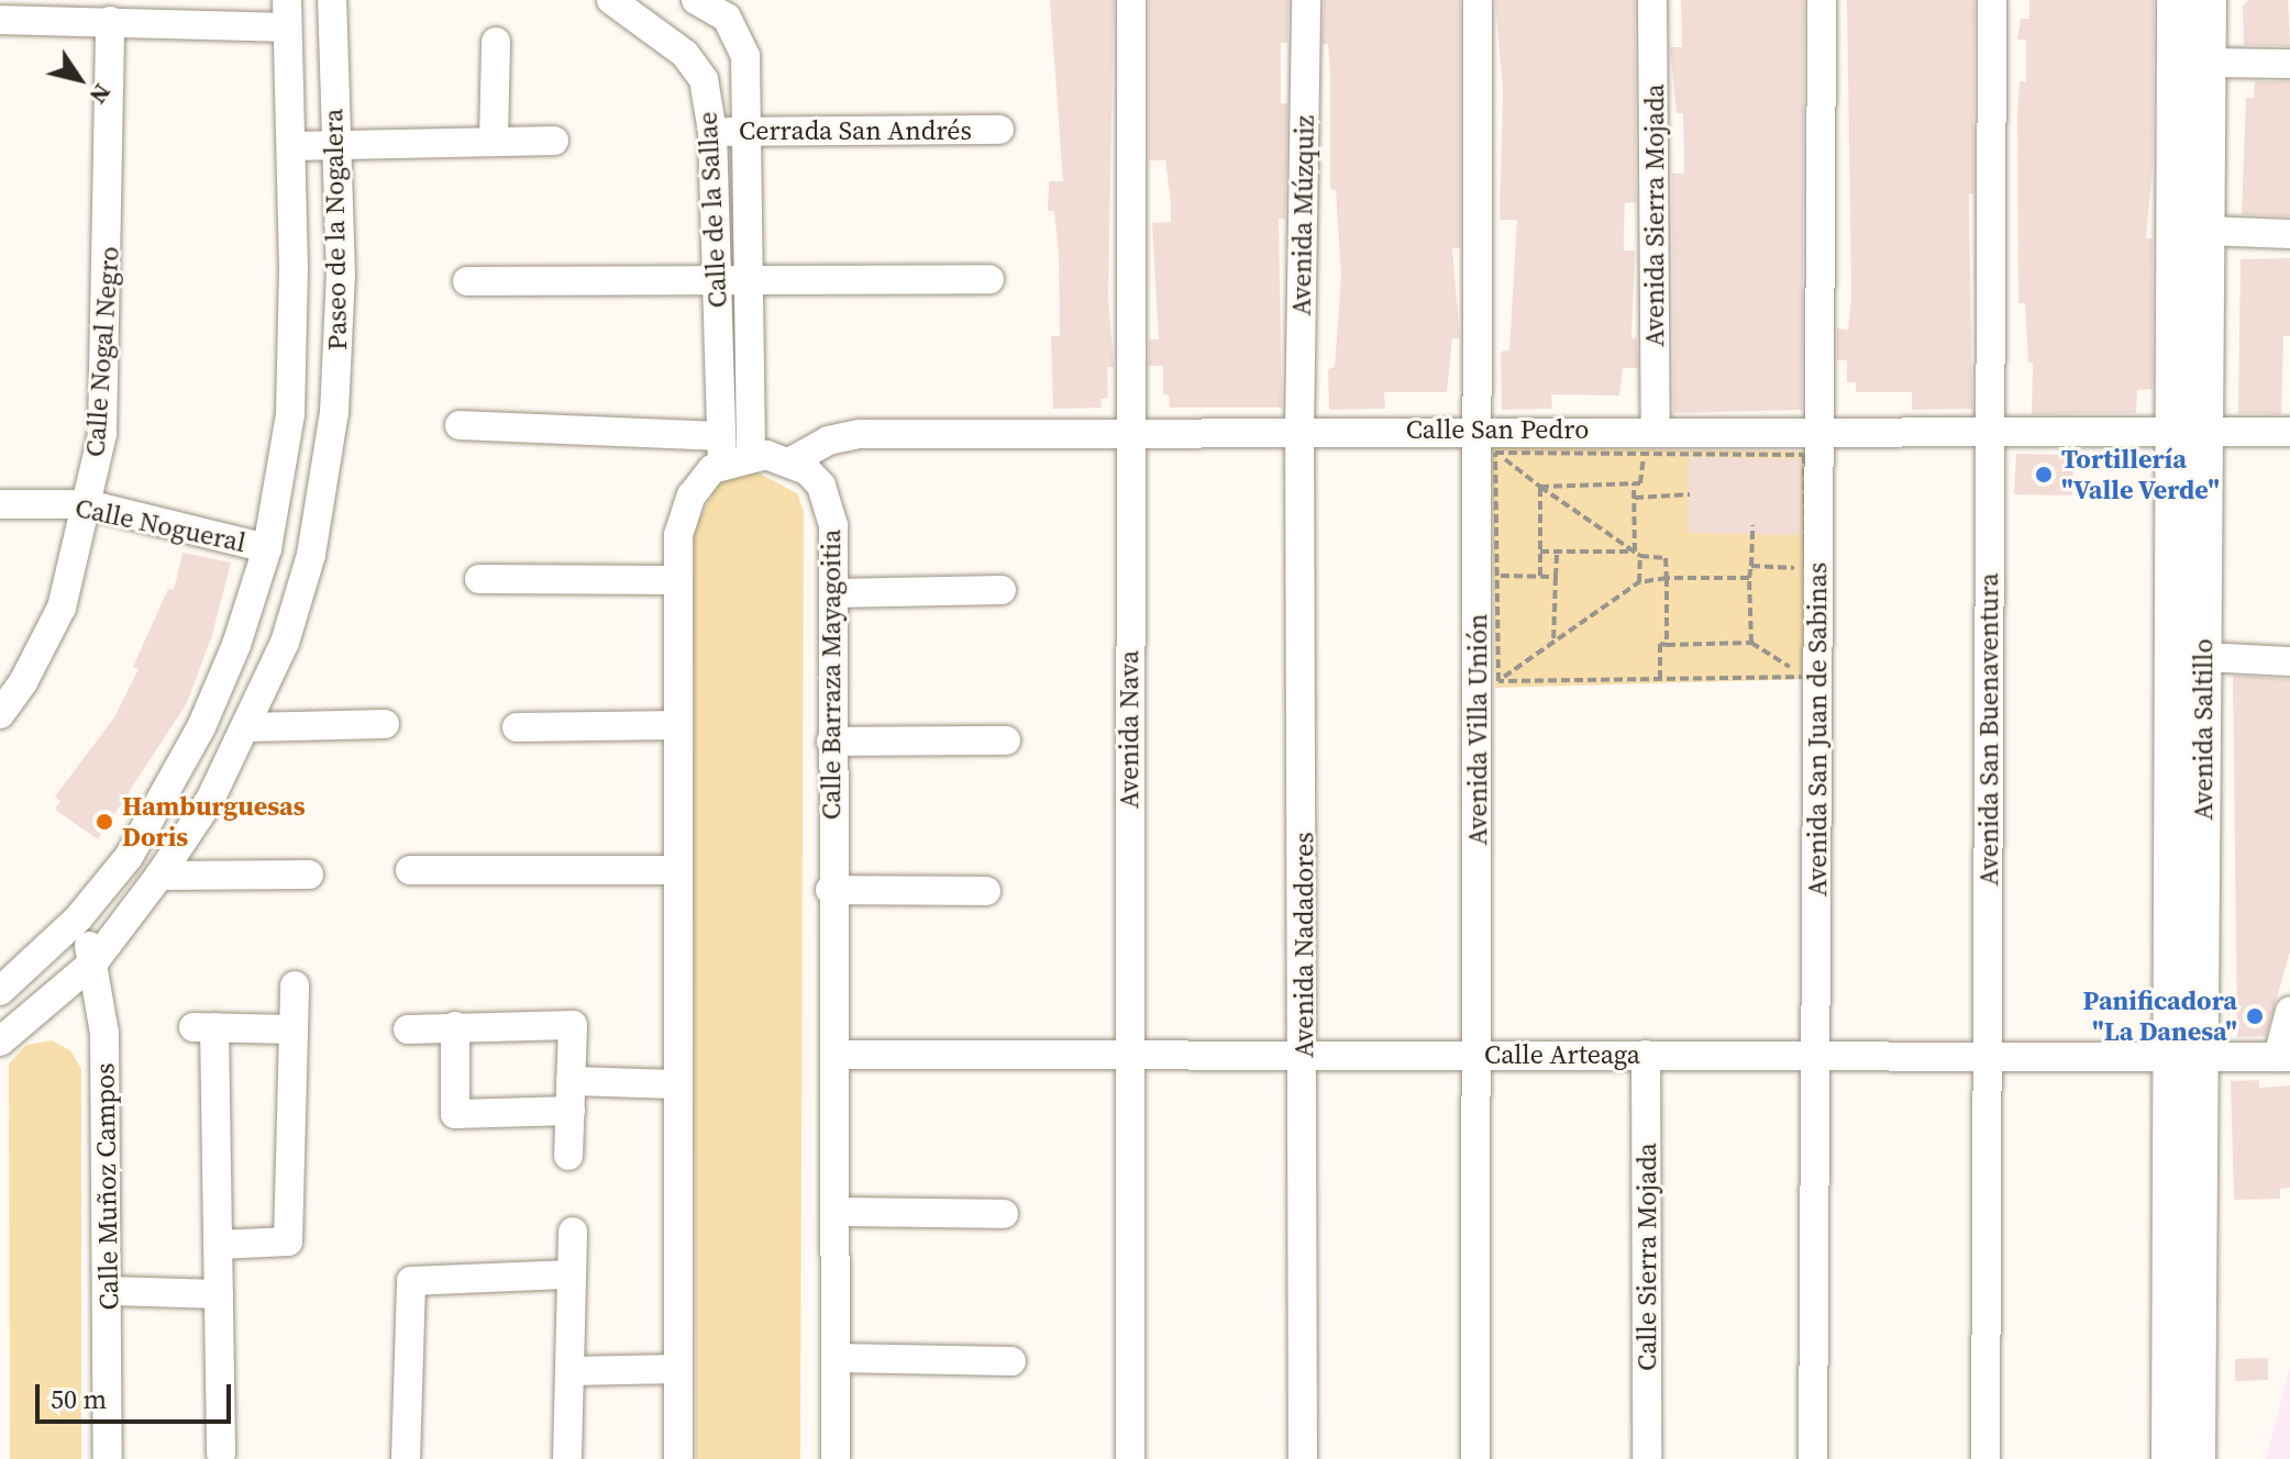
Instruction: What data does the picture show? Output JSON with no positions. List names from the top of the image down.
{
  "streets": {
    "street": [
      "Cerrada San Andrés",
      "Calle de la Sallae",
      "Avenida Múzquiz",
      "Avenida Sierra Mojada",
      "Paseo de la Nogalera",
      "Calle Nogal Negro",
      "Calle San Pedro",
      "Calle Nogueral",
      "Calle Barraza Mayagoitia",
      "Avenida Nava",
      "Avenida Villa Unión",
      "Avenida San Juan de Sabinas",
      "Avenida San Buenaventura",
      "Avenida Saltillo",
      "Avenida Nadadores",
      "Calle Arteaga",
      "Calle Muñoz Campos",
      "Calle Sierra Mojada"
    ]
  },
  "crossings": [
    ["Cerrada San Andrés", "Calle de la Sallae"],
    ["Avenida Múzquiz", "Calle San Pedro"],
    ["Avenida Múzquiz", "Avenida Nadadores"],
    ["Avenida Sierra Mojada", "Calle San Pedro"],
    ["Paseo de la Nogalera", "Calle Nogueral"],
    ["Paseo de la Nogalera", "Calle Muñoz Campos"],
    ["Calle Nogal Negro", "Calle Nogueral"],
    ["Calle San Pedro", "Calle Barraza Mayagoitia"],
    ["Calle San Pedro", "Avenida Nava"],
    ["Calle San Pedro", "Avenida Villa Unión"],
    ["Calle San Pedro", "Avenida San Juan de Sabinas"],
    ["Calle San Pedro", "Avenida San Buenaventura"],
    ["Calle San Pedro", "Avenida Saltillo"],
    ["Calle San Pedro", "Avenida Nadadores"],
    ["Calle Barraza Mayagoitia", "Calle Arteaga"],
    ["Avenida Nava", "Calle Arteaga"],
    ["Avenida Villa Unión", "Calle Arteaga"],
    ["Avenida San Juan de Sabinas", "Calle Arteaga"],
    ["Avenida San Buenaventura", "Calle Arteaga"],
    ["Avenida Saltillo", "Calle Arteaga"],
    ["Avenida Nadadores", "Calle Arteaga"],
    ["Calle Arteaga", "Calle Sierra Mojada"]
  ],
  "places": ["Tortillería \"Valle Verde\"", "Hamburguesas Doris", "Panificadora \"La Danesa\""],
  "scale_bar": "50 m",
  "north": "bottom right"
}
